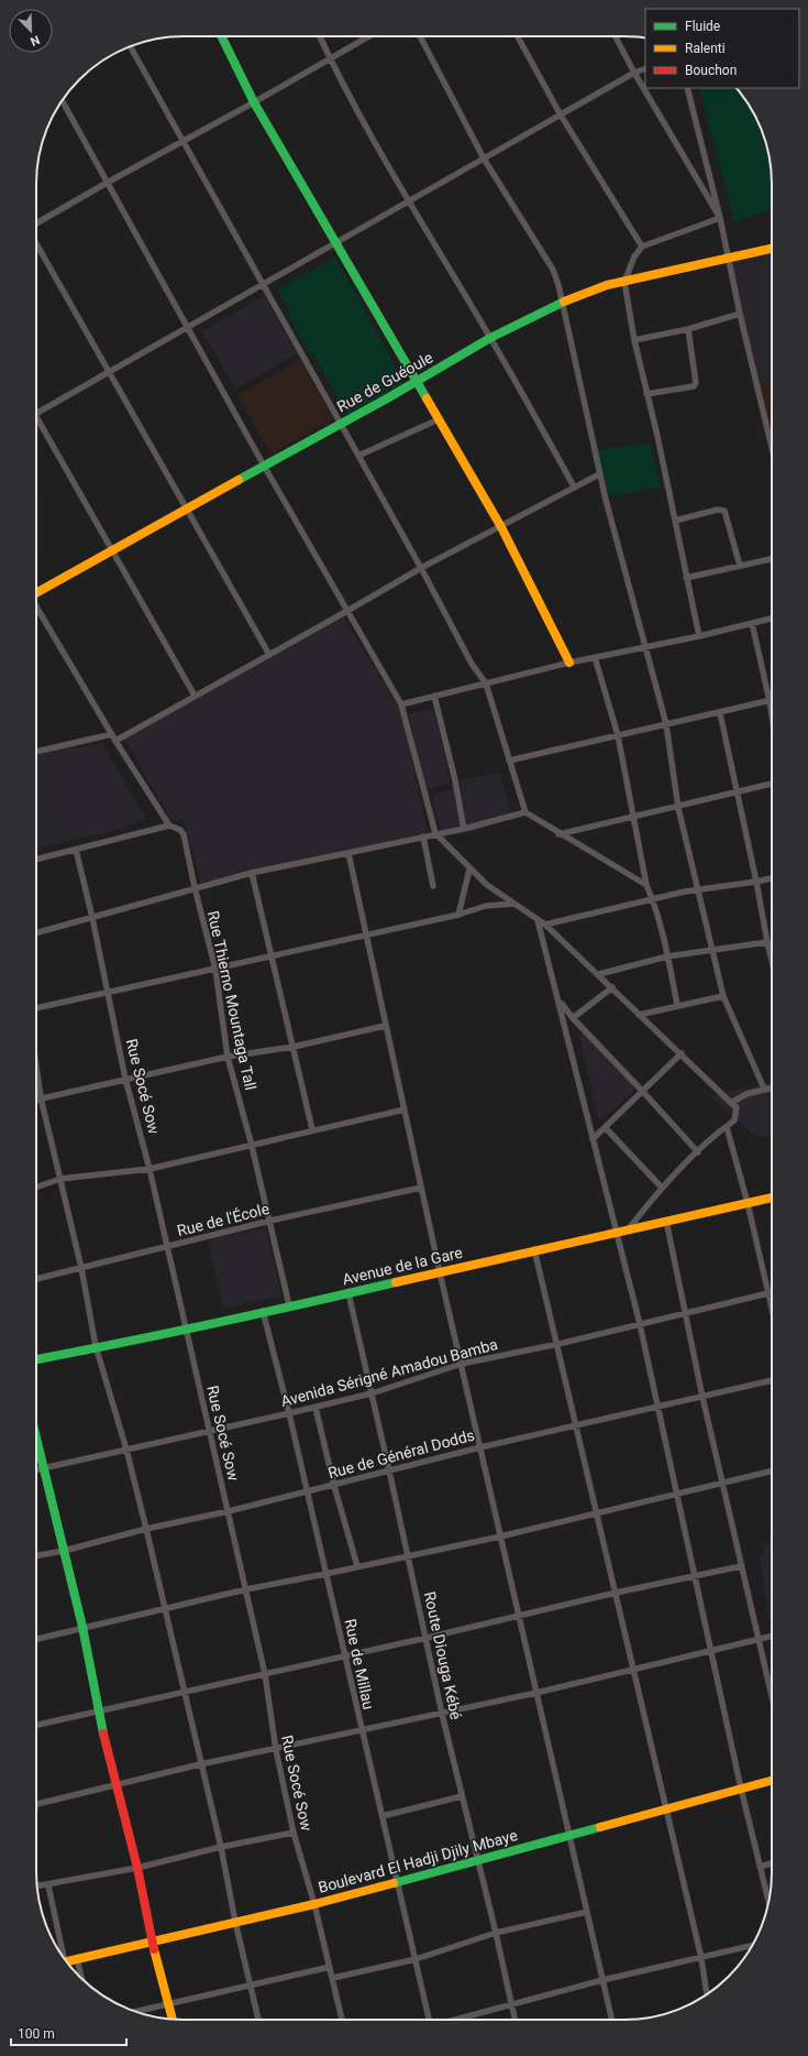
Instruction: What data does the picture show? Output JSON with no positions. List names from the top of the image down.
{
  "streets": {
    "street": [
      "Rue de Guéoule",
      "Rue Thierno Mountaga Tall",
      "Rue Socé Sow",
      "Rue de l'École",
      "Avenue de la Gare",
      "Avenida Sérigné Amadou Bamba",
      "Rue de Général Dodds",
      "Route Diouga Kébé",
      "Rue de Millau",
      "Boulevard El Hadji Djily Mbaye"
    ]
  },
  "crossings": [
    ["Rue Thierno Mountaga Tall", "Rue de l'École"],
    ["Rue Thierno Mountaga Tall", "Avenue de la Gare"],
    ["Rue Socé Sow", "Rue de l'École"],
    ["Rue Socé Sow", "Avenue de la Gare"],
    ["Rue Socé Sow", "Avenida Sérigné Amadou Bamba"],
    ["Rue Socé Sow", "Rue de Général Dodds"],
    ["Rue Socé Sow", "Boulevard El Hadji Djily Mbaye"],
    ["Avenue de la Gare", "Route Diouga Kébé"],
    ["Avenue de la Gare", "Rue de Millau"],
    ["Avenida Sérigné Amadou Bamba", "Route Diouga Kébé"],
    ["Avenida Sérigné Amadou Bamba", "Rue de Millau"],
    ["Rue de Général Dodds", "Route Diouga Kébé"],
    ["Rue de Général Dodds", "Rue de Millau"],
    ["Route Diouga Kébé", "Boulevard El Hadji Djily Mbaye"],
    ["Rue de Millau", "Boulevard El Hadji Djily Mbaye"]
  ],
  "legend": ["Fluide", "Ralenti", "Bouchon"],
  "scale_bar": "100 m",
  "north": "bottom right"
}
